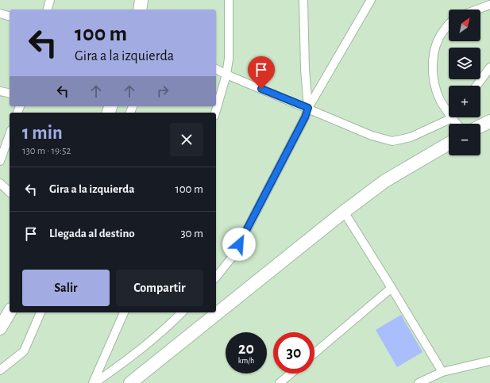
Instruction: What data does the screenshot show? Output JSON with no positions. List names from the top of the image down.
{
  "north": "top right",
  "page": {
    "map_buttons": ["+", "−"],
    "turn": ["100 m", "Gira a la izquierda"],
    "heading": ["1 min", "130 m · 19:52"],
    "list": [
      {
        "name": "Gira a la izquierda",
        "value": "100 m"
      },
      {
        "name": "Llegada al destino",
        "value": "30 m"
      }
    ],
    "buttons": ["Salir", "Compartir"],
    "speed": "20 km/h",
    "limit": "30"
  }
}
